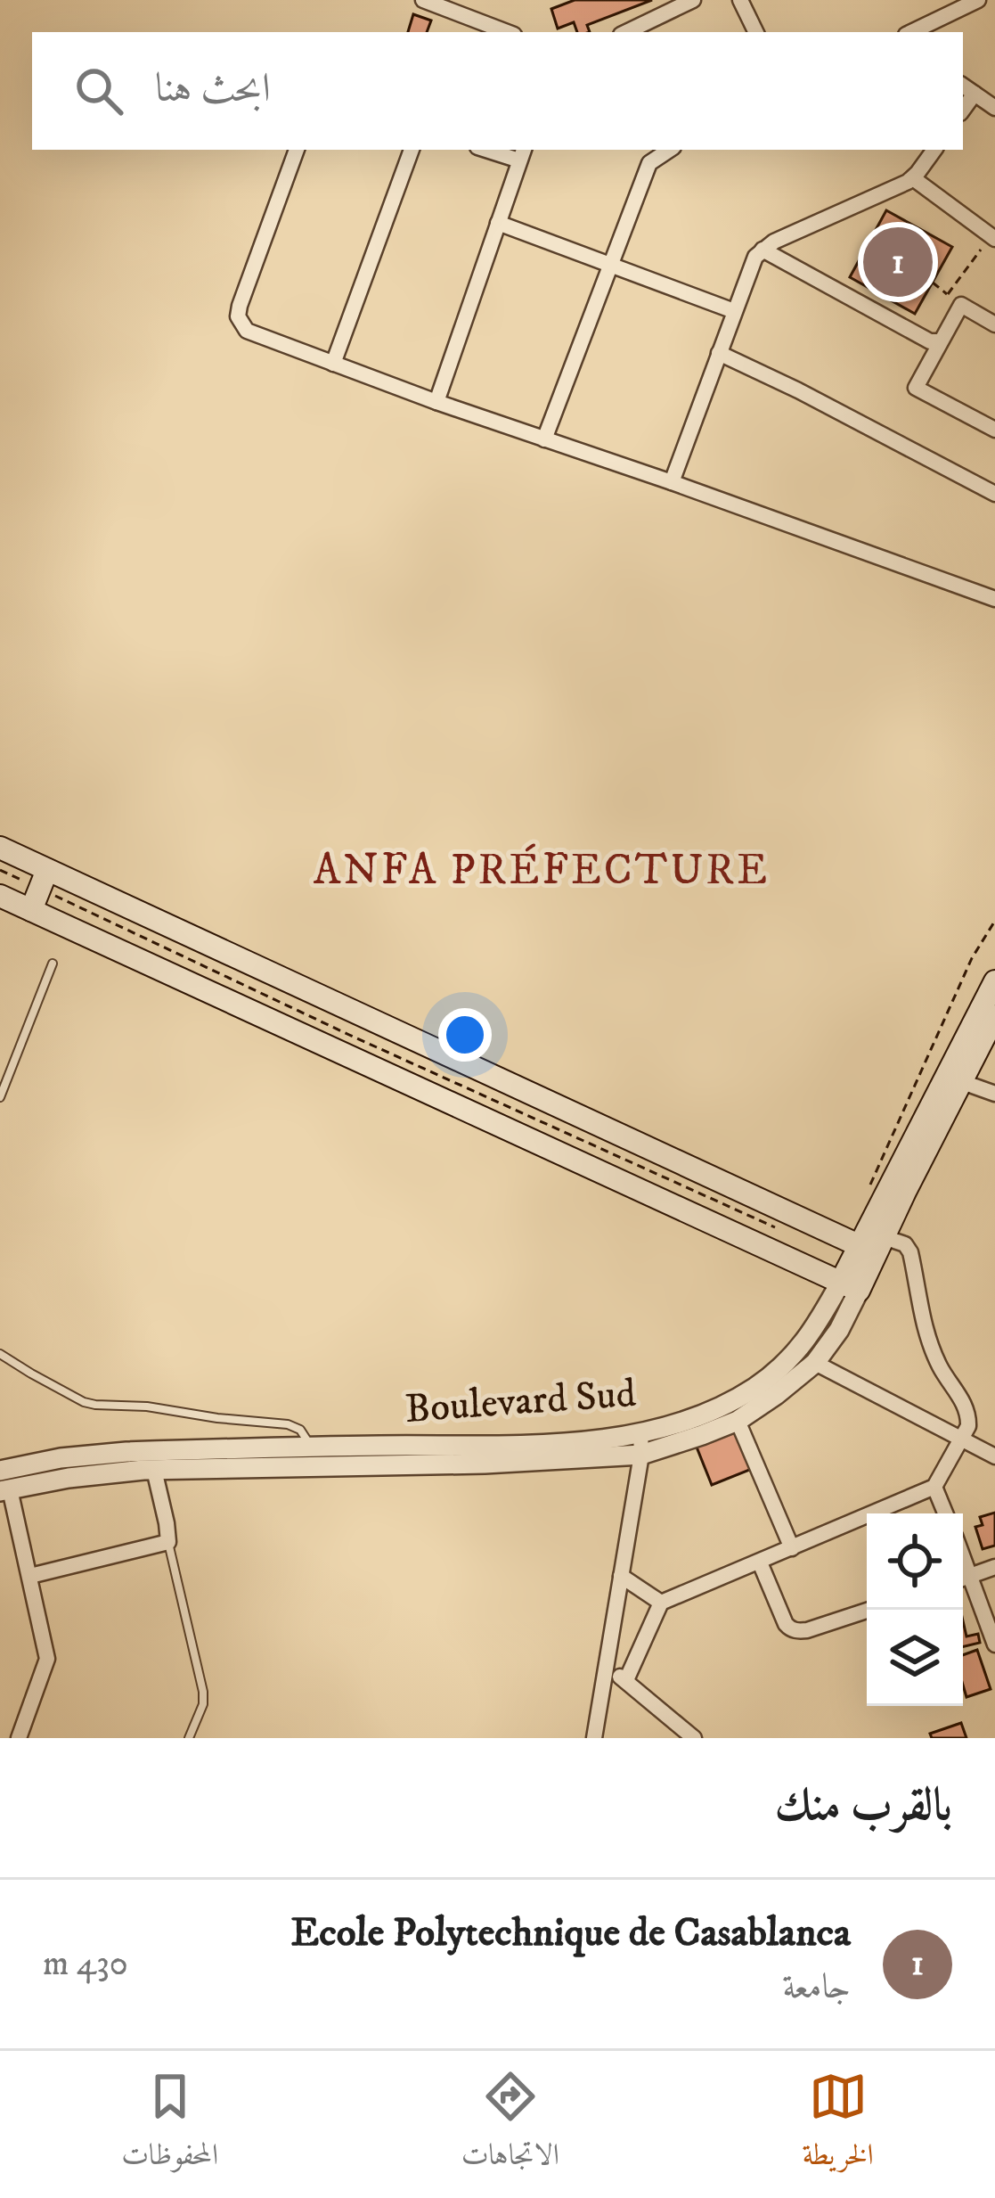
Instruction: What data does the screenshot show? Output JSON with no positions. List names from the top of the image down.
{
  "streets": {
    "main road": ["Boulevard Sud"]
  },
  "districts": ["ANFA PRÉFECTURE"],
  "page": {
    "search": "ابحث هنا",
    "pins": "1",
    "heading": "بالقرب منك",
    "list": [
      {
        "mark": "1",
        "name": "Ecole Polytechnique de Casablanca",
        "note": "جامعة",
        "value": "430 m"
      }
    ],
    "nav": ["الخريطة", "الاتجاهات", "المحفوظات"]
  }
}
